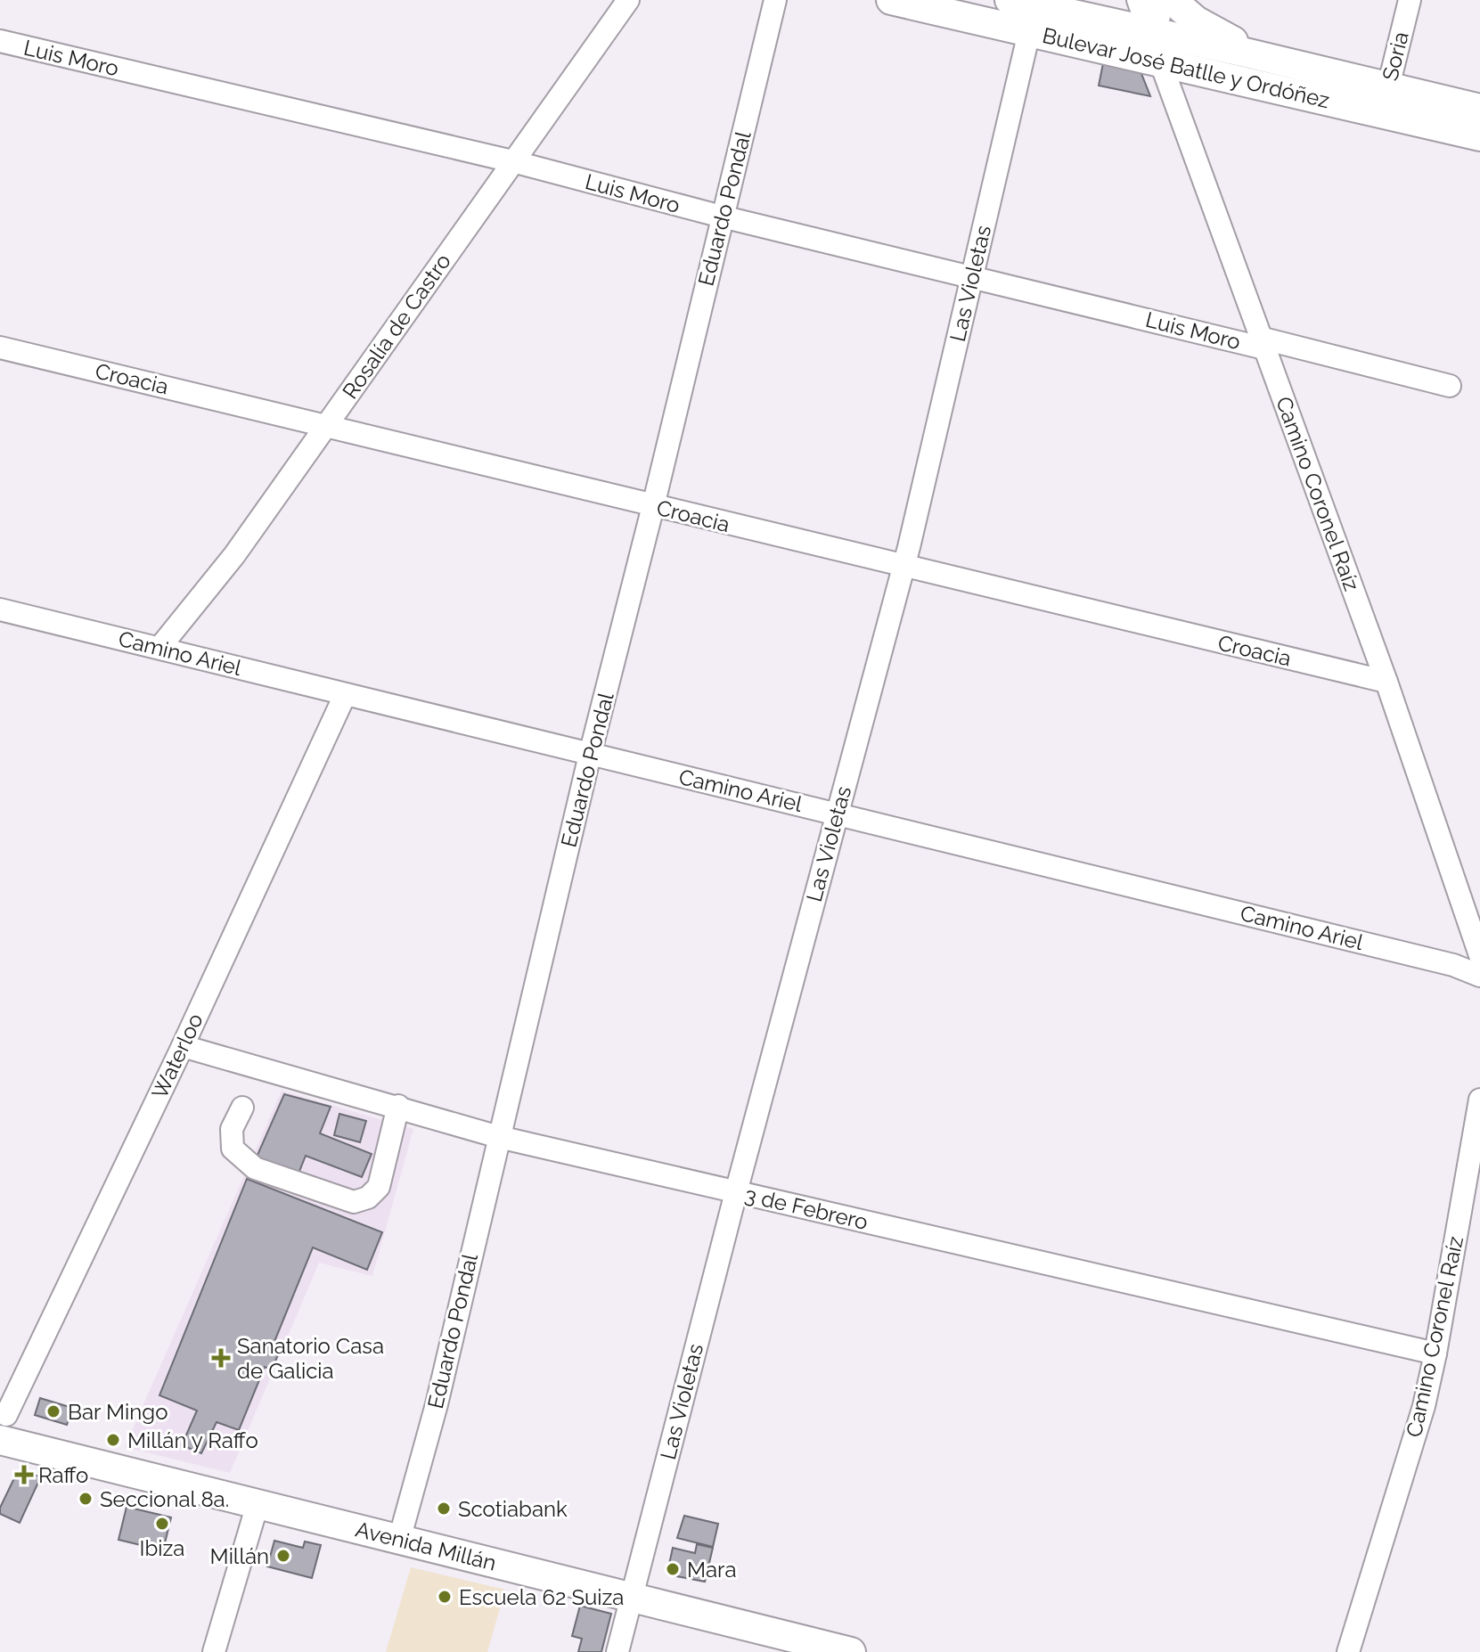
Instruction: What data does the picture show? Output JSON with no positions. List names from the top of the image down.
{
  "streets": {
    "main road": ["Bulevar José Batlle y Ordóñez", "Avenida Millán"],
    "street": [
      "Soria",
      "Luis Moro",
      "Eduardo Pondal",
      "Las Violetas",
      "Rosalía de Castro",
      "Croacia",
      "Camino Coronel Raíz",
      "Camino Ariel",
      "Waterloo",
      "3 de Febrero"
    ]
  },
  "crossings": [
    ["Soria", "Bulevar José Batlle y Ordóñez"],
    ["Luis Moro", "Eduardo Pondal"],
    ["Luis Moro", "Las Violetas"],
    ["Luis Moro", "Rosalía de Castro"],
    ["Luis Moro", "Camino Coronel Raíz"],
    ["Bulevar José Batlle y Ordóñez", "Las Violetas"],
    ["Bulevar José Batlle y Ordóñez", "Camino Coronel Raíz"],
    ["Eduardo Pondal", "Croacia"],
    ["Eduardo Pondal", "Camino Ariel"],
    ["Eduardo Pondal", "3 de Febrero"],
    ["Eduardo Pondal", "Avenida Millán"],
    ["Las Violetas", "Croacia"],
    ["Las Violetas", "Camino Ariel"],
    ["Las Violetas", "3 de Febrero"],
    ["Las Violetas", "Avenida Millán"],
    ["Rosalía de Castro", "Croacia"],
    ["Rosalía de Castro", "Camino Ariel"],
    ["Croacia", "Camino Coronel Raíz"],
    ["Camino Coronel Raíz", "3 de Febrero"],
    ["Camino Ariel", "Waterloo"],
    ["Waterloo", "3 de Febrero"],
    ["Waterloo", "Avenida Millán"]
  ],
  "places": {
    "health": ["Sanatorio Casa de Galicia", "Raffo"],
    "other": [
      "Bar Mingo",
      "Millán y Raffo",
      "Seccional 8a.",
      "Scotiabank",
      "Ibiza",
      "Millán",
      "Mara",
      "Escuela 62 Suiza"
    ]
  }
}
